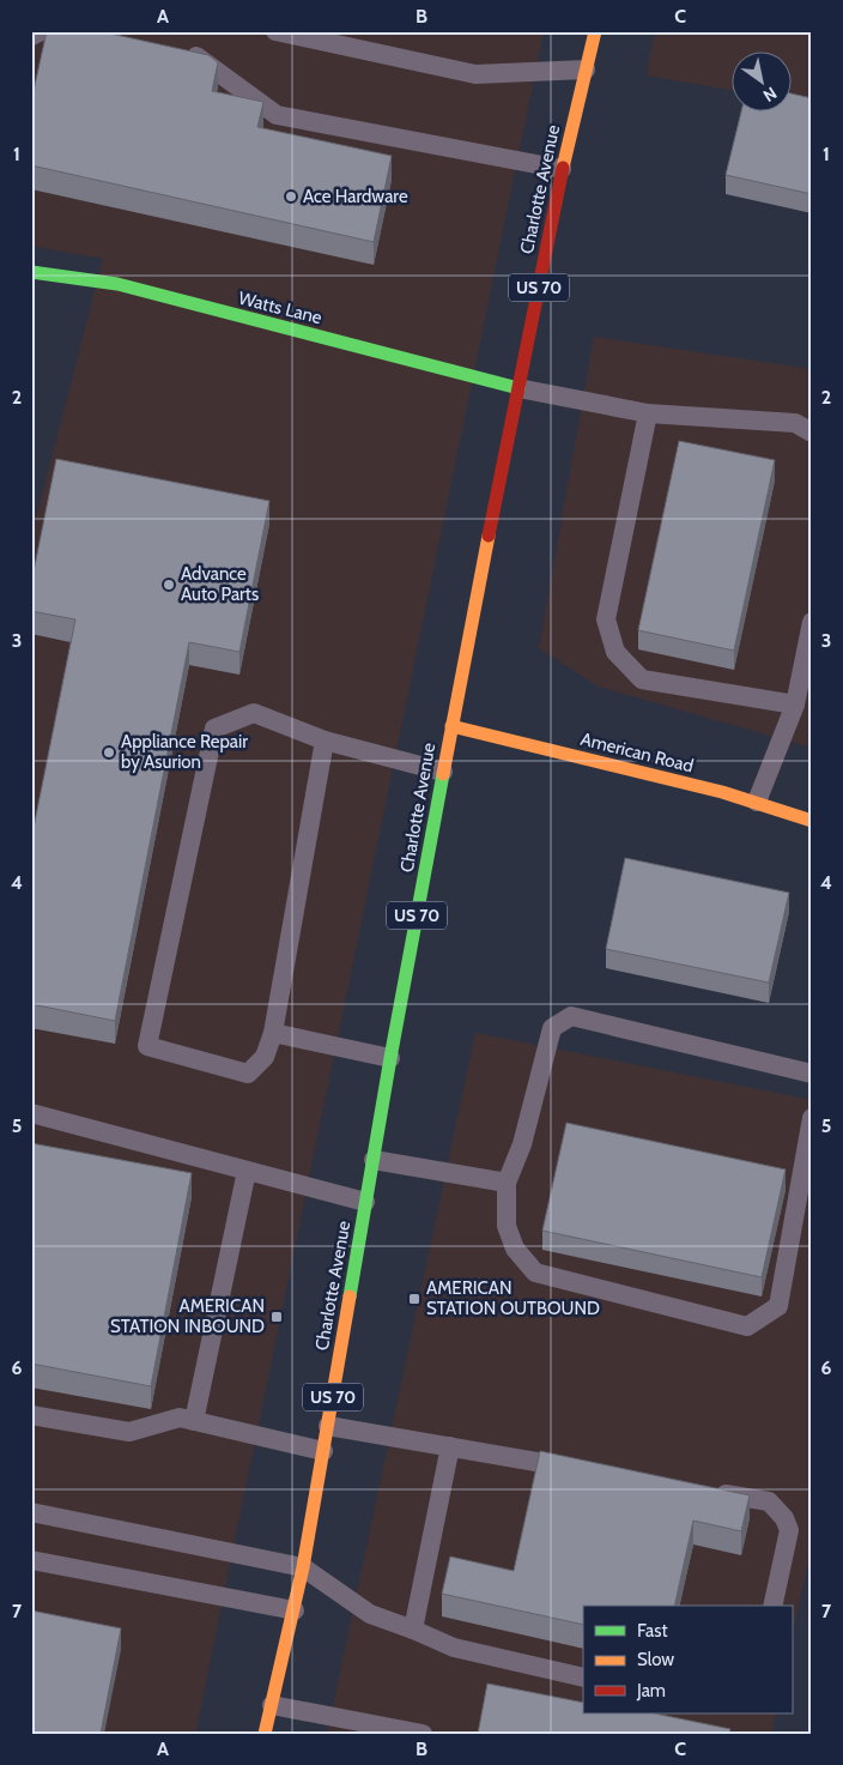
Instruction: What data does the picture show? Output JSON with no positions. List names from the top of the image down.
{
  "streets": {
    "main road": [
      "Charlotte Avenue",
      "US 70",
      "Watts Lane",
      "American Road"
    ]
  },
  "crossings": [
    ["Charlotte Avenue", "Watts Lane"],
    ["Charlotte Avenue", "American Road"]
  ],
  "places": {
    "other": ["Ace Hardware", "Advance Auto Parts", "Appliance Repair by Asurion"],
    "transit": ["AMERICAN STATION OUTBOUND", "AMERICAN STATION INBOUND"]
  },
  "legend": ["Fast", "Slow", "Jam"],
  "north": "bottom right",
  "grid": {
    "columns": ["A", "B", "C"],
    "rows": [
      "1",
      "2",
      "3",
      "4",
      "5",
      "6",
      "7"
    ]
  }
}
